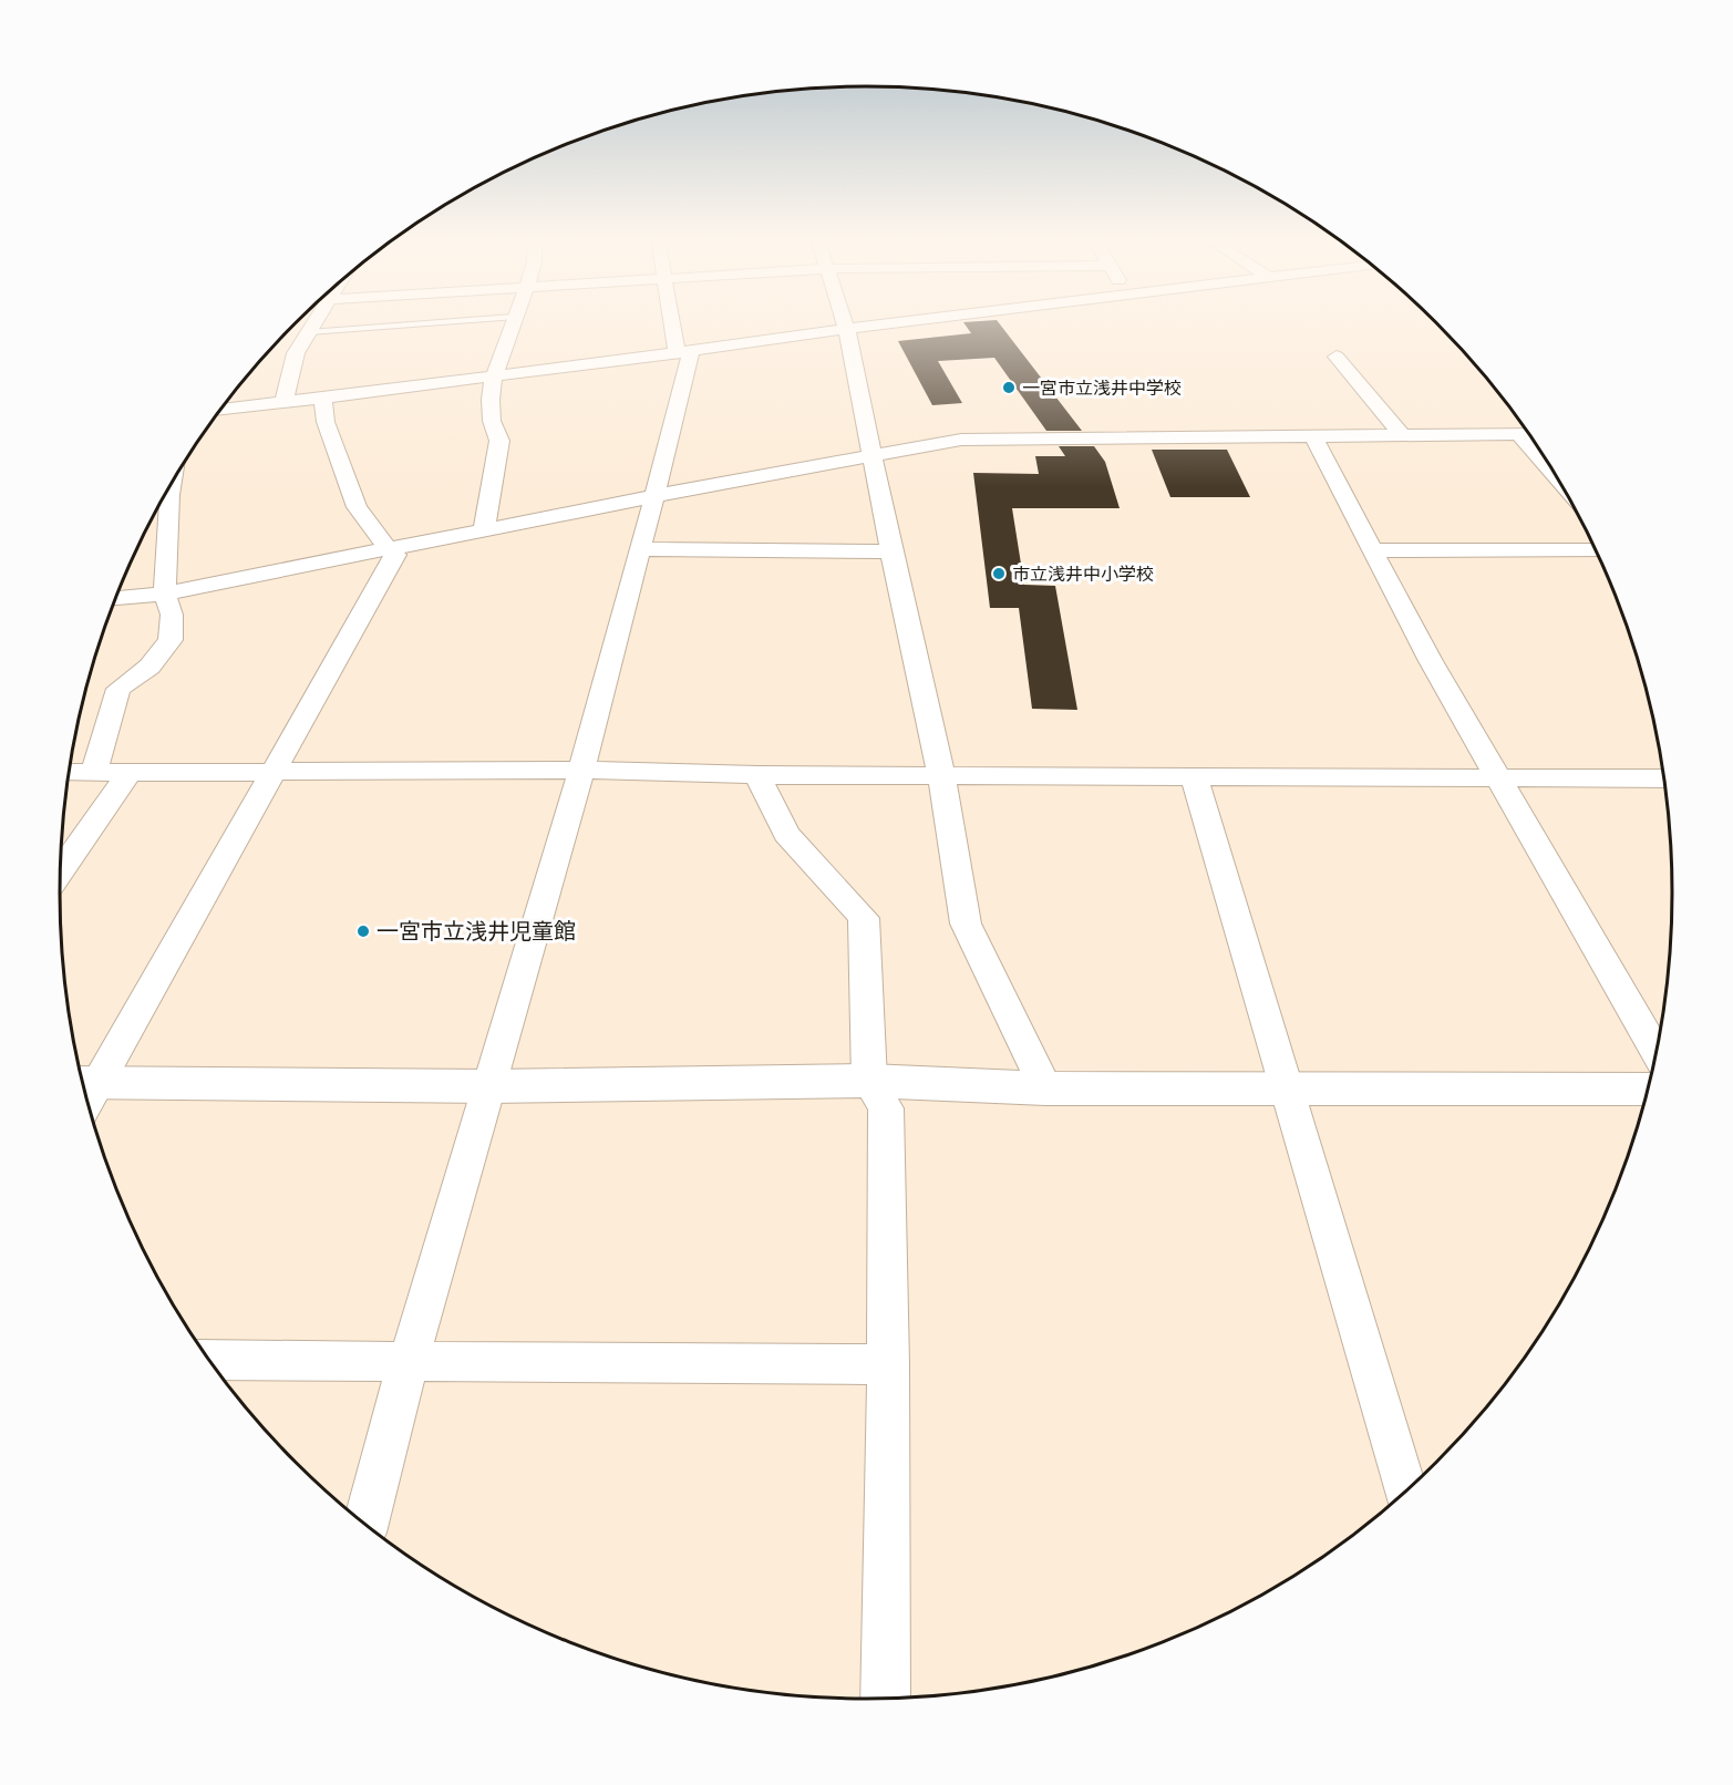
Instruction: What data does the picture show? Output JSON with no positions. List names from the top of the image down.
{
  "places": ["一宮市立浅井中学校", "市立浅井中小学校", "一宮市立浅井児童館"]
}
